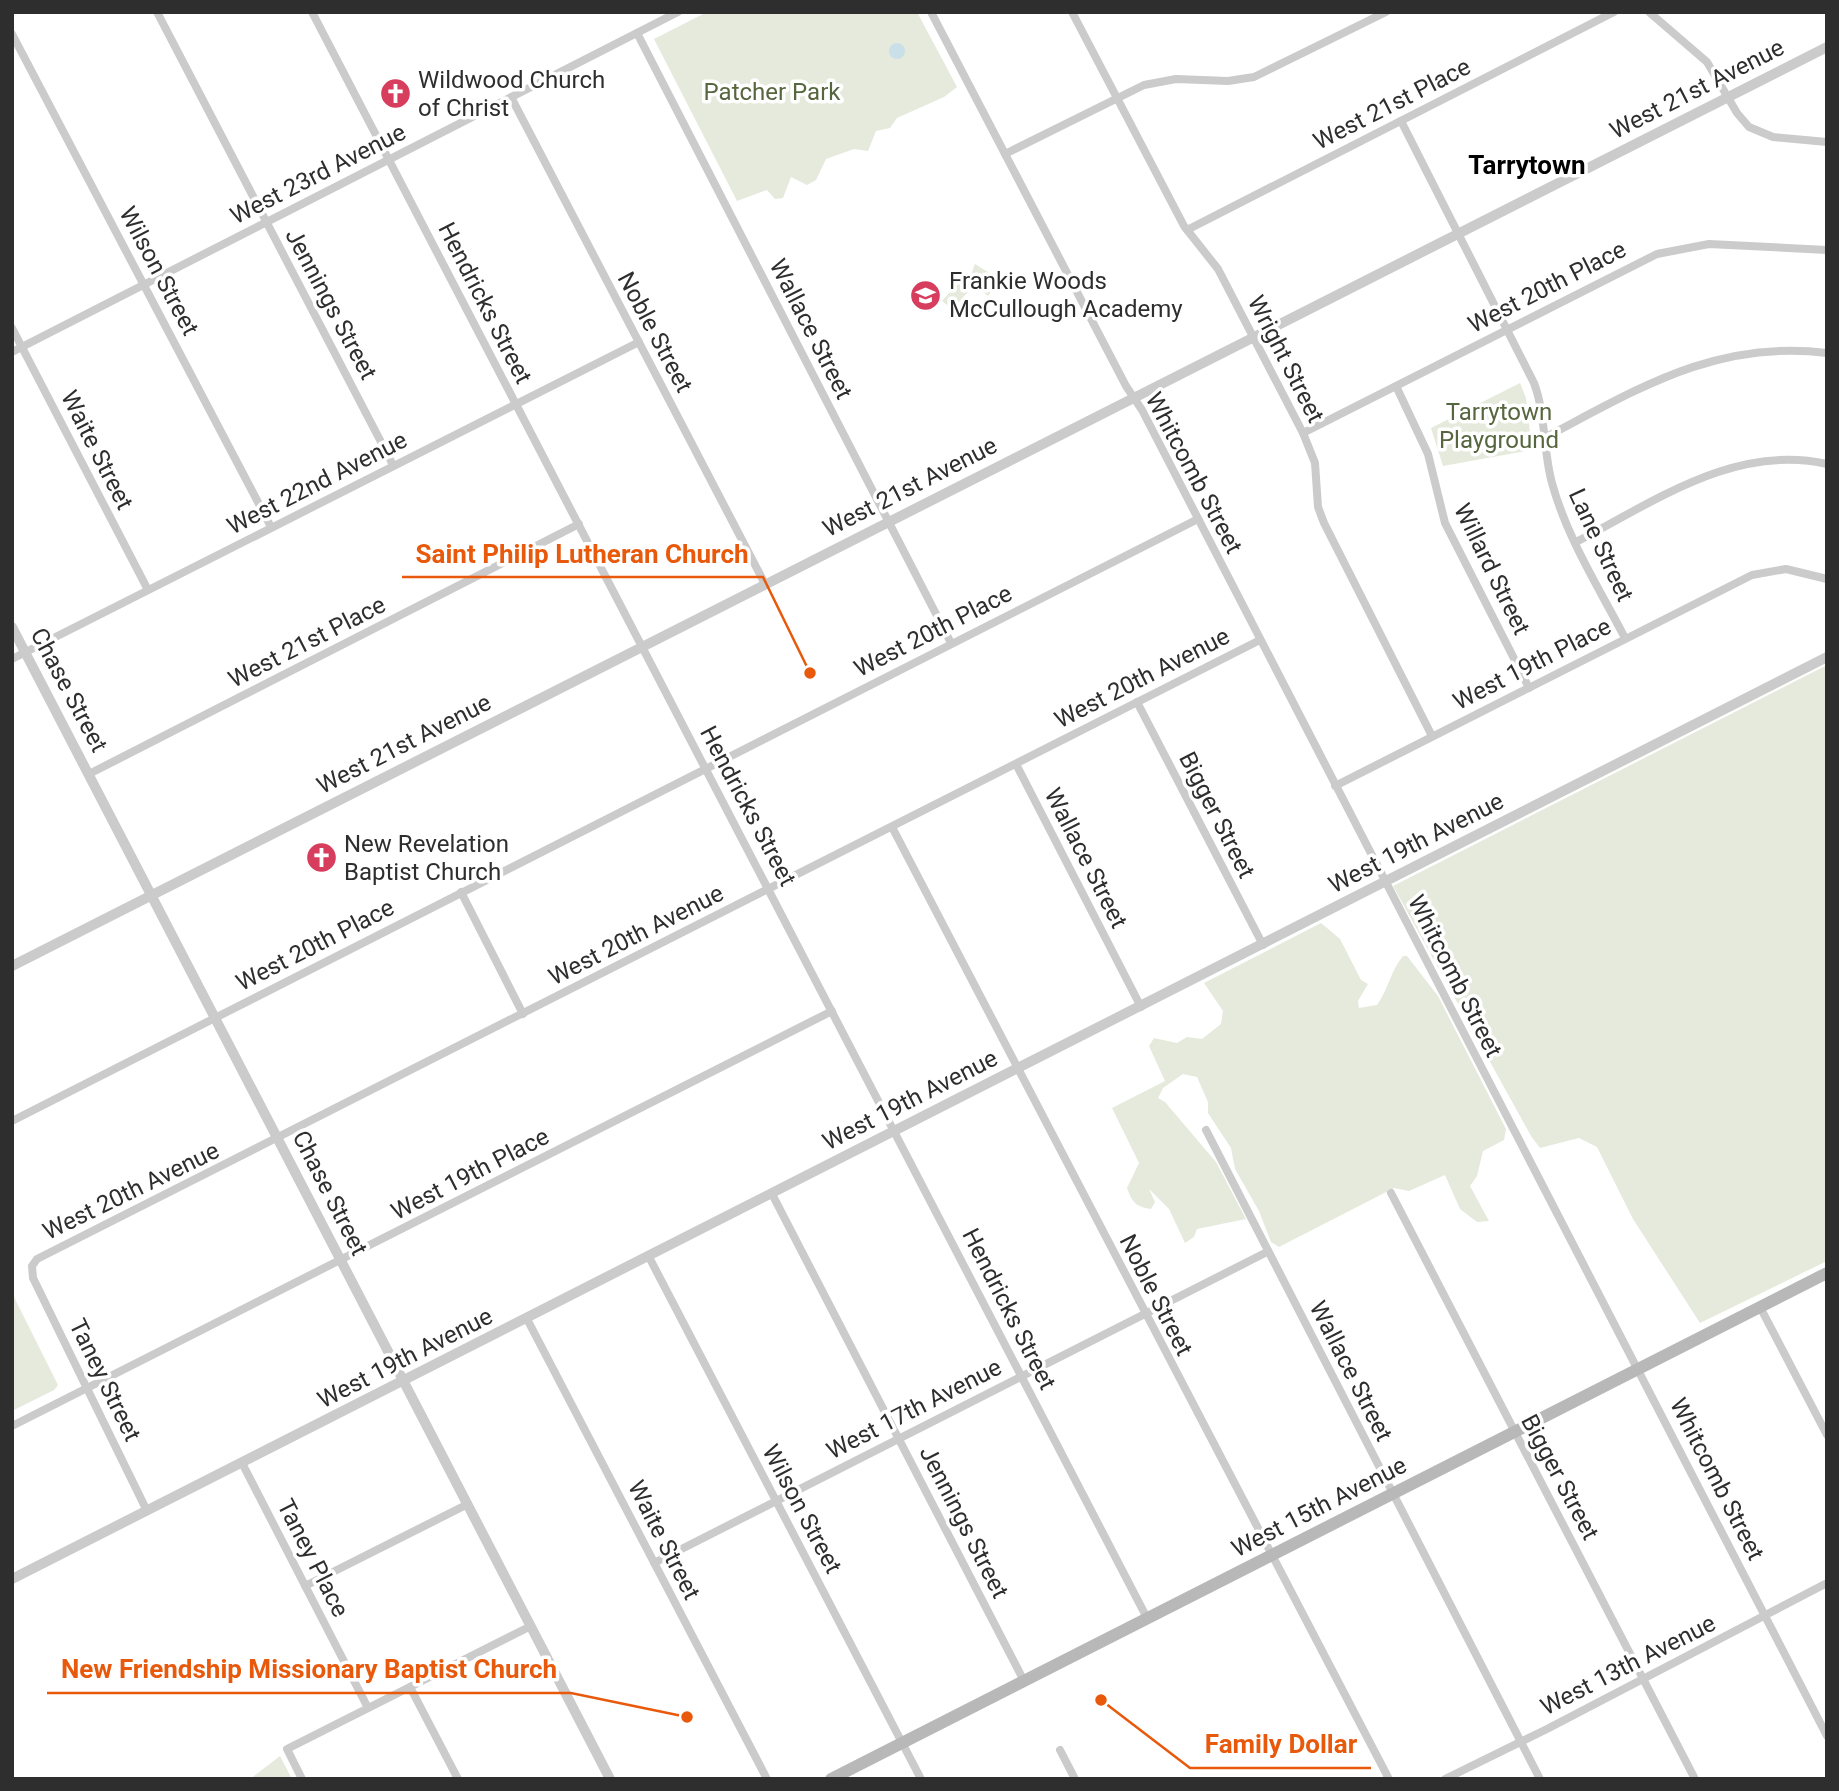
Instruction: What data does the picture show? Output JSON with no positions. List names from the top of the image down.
{
  "streets": {
    "main road": ["West 15th Avenue"],
    "street": [
      "West 21st Avenue",
      "West 21st Place",
      "West 23rd Avenue",
      "Wilson Street",
      "West 20th Place",
      "Hendricks Street",
      "Jennings Street",
      "Wallace Street",
      "Noble Street",
      "Wright Street",
      "Waite Street",
      "Whitcomb Street",
      "West 22nd Avenue",
      "Lane Street",
      "Willard Street",
      "West 19th Place",
      "West 20th Avenue",
      "Chase Street",
      "Bigger Street",
      "West 19th Avenue",
      "Taney Street",
      "West 17th Avenue",
      "Taney Place",
      "West 13th Avenue"
    ]
  },
  "crossings": [
    ["West 21st Avenue", "Hendricks Street"],
    ["West 21st Avenue", "Wallace Street"],
    ["West 21st Avenue", "Noble Street"],
    ["West 21st Avenue", "Wright Street"],
    ["West 21st Avenue", "Whitcomb Street"],
    ["West 21st Avenue", "Lane Street"],
    ["West 21st Avenue", "Chase Street"],
    ["West 21st Place", "Hendricks Street"],
    ["West 21st Place", "Wright Street"],
    ["West 21st Place", "Lane Street"],
    ["West 21st Place", "Chase Street"],
    ["West 23rd Avenue", "Wilson Street"],
    ["West 23rd Avenue", "Hendricks Street"],
    ["West 23rd Avenue", "Jennings Street"],
    ["West 23rd Avenue", "Wallace Street"],
    ["West 23rd Avenue", "Noble Street"],
    ["West 23rd Avenue", "Waite Street"],
    ["Wilson Street", "West 22nd Avenue"],
    ["Wilson Street", "West 19th Avenue"],
    ["Wilson Street", "West 17th Avenue"],
    ["Wilson Street", "West 15th Avenue"],
    ["West 20th Place", "Hendricks Street"],
    ["West 20th Place", "Wallace Street"],
    ["West 20th Place", "Wright Street"],
    ["West 20th Place", "Whitcomb Street"],
    ["West 20th Place", "Lane Street"],
    ["West 20th Place", "Willard Street"],
    ["West 20th Place", "Chase Street"],
    ["Hendricks Street", "West 22nd Avenue"],
    ["Hendricks Street", "West 19th Place"],
    ["Hendricks Street", "West 20th Avenue"],
    ["Hendricks Street", "West 19th Avenue"],
    ["Hendricks Street", "West 17th Avenue"],
    ["Hendricks Street", "West 15th Avenue"],
    ["Jennings Street", "West 22nd Avenue"],
    ["Jennings Street", "West 19th Avenue"],
    ["Jennings Street", "West 17th Avenue"],
    ["Jennings Street", "West 15th Avenue"],
    ["Wallace Street", "West 20th Avenue"],
    ["Wallace Street", "West 19th Avenue"],
    ["Wallace Street", "West 17th Avenue"],
    ["Wallace Street", "West 15th Avenue"],
    ["Wallace Street", "West 13th Avenue"],
    ["Noble Street", "West 22nd Avenue"],
    ["Noble Street", "West 20th Avenue"],
    ["Noble Street", "West 19th Avenue"],
    ["Noble Street", "West 17th Avenue"],
    ["Noble Street", "West 15th Avenue"],
    ["Wright Street", "West 19th Place"],
    ["Waite Street", "West 22nd Avenue"],
    ["Waite Street", "West 19th Avenue"],
    ["Waite Street", "West 17th Avenue"],
    ["Whitcomb Street", "West 19th Place"],
    ["Whitcomb Street", "West 20th Avenue"],
    ["Whitcomb Street", "West 19th Avenue"],
    ["Whitcomb Street", "West 15th Avenue"],
    ["Whitcomb Street", "West 13th Avenue"],
    ["West 22nd Avenue", "Chase Street"],
    ["Lane Street", "West 19th Place"],
    ["Willard Street", "West 19th Place"],
    ["West 19th Place", "Chase Street"],
    ["West 19th Place", "Taney Street"],
    ["West 20th Avenue", "Chase Street"],
    ["West 20th Avenue", "Bigger Street"],
    ["West 20th Avenue", "Taney Street"],
    ["Chase Street", "West 19th Avenue"],
    ["Bigger Street", "West 19th Avenue"],
    ["Bigger Street", "West 15th Avenue"],
    ["Bigger Street", "West 13th Avenue"],
    ["West 19th Avenue", "Taney Street"],
    ["West 19th Avenue", "Taney Place"]
  ],
  "districts": ["Tarrytown"],
  "parks": ["Patcher Park", "Tarrytown Playground"],
  "places": {
    "church": ["Wildwood Church of Christ", "New Revelation Baptist Church"],
    "school or university": ["Frankie Woods McCullough Academy"],
    "other": ["Saint Philip Lutheran Church", "Family Dollar", "New Friendship Missionary Baptist Church"]
  }
}
